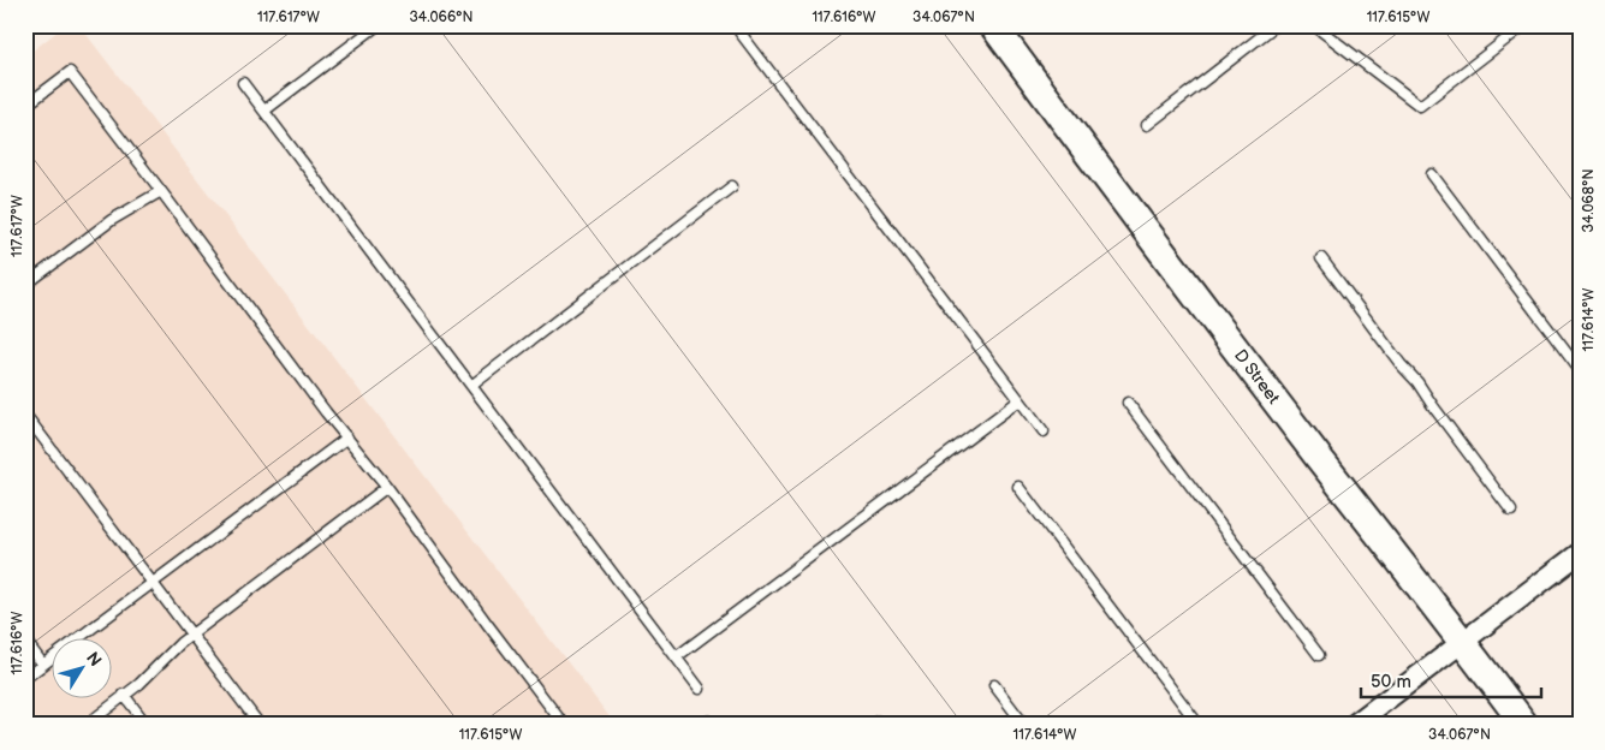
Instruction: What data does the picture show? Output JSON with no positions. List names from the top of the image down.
{
  "streets": {
    "street": ["D Street"]
  },
  "scale_bar": "50 m",
  "north": "top right",
  "coordinates": [
    "117.617°W",
    "34.066°N",
    "117.616°W",
    "34.067°N",
    "117.615°W",
    "34.068°N",
    "117.614°W"
  ]
}
